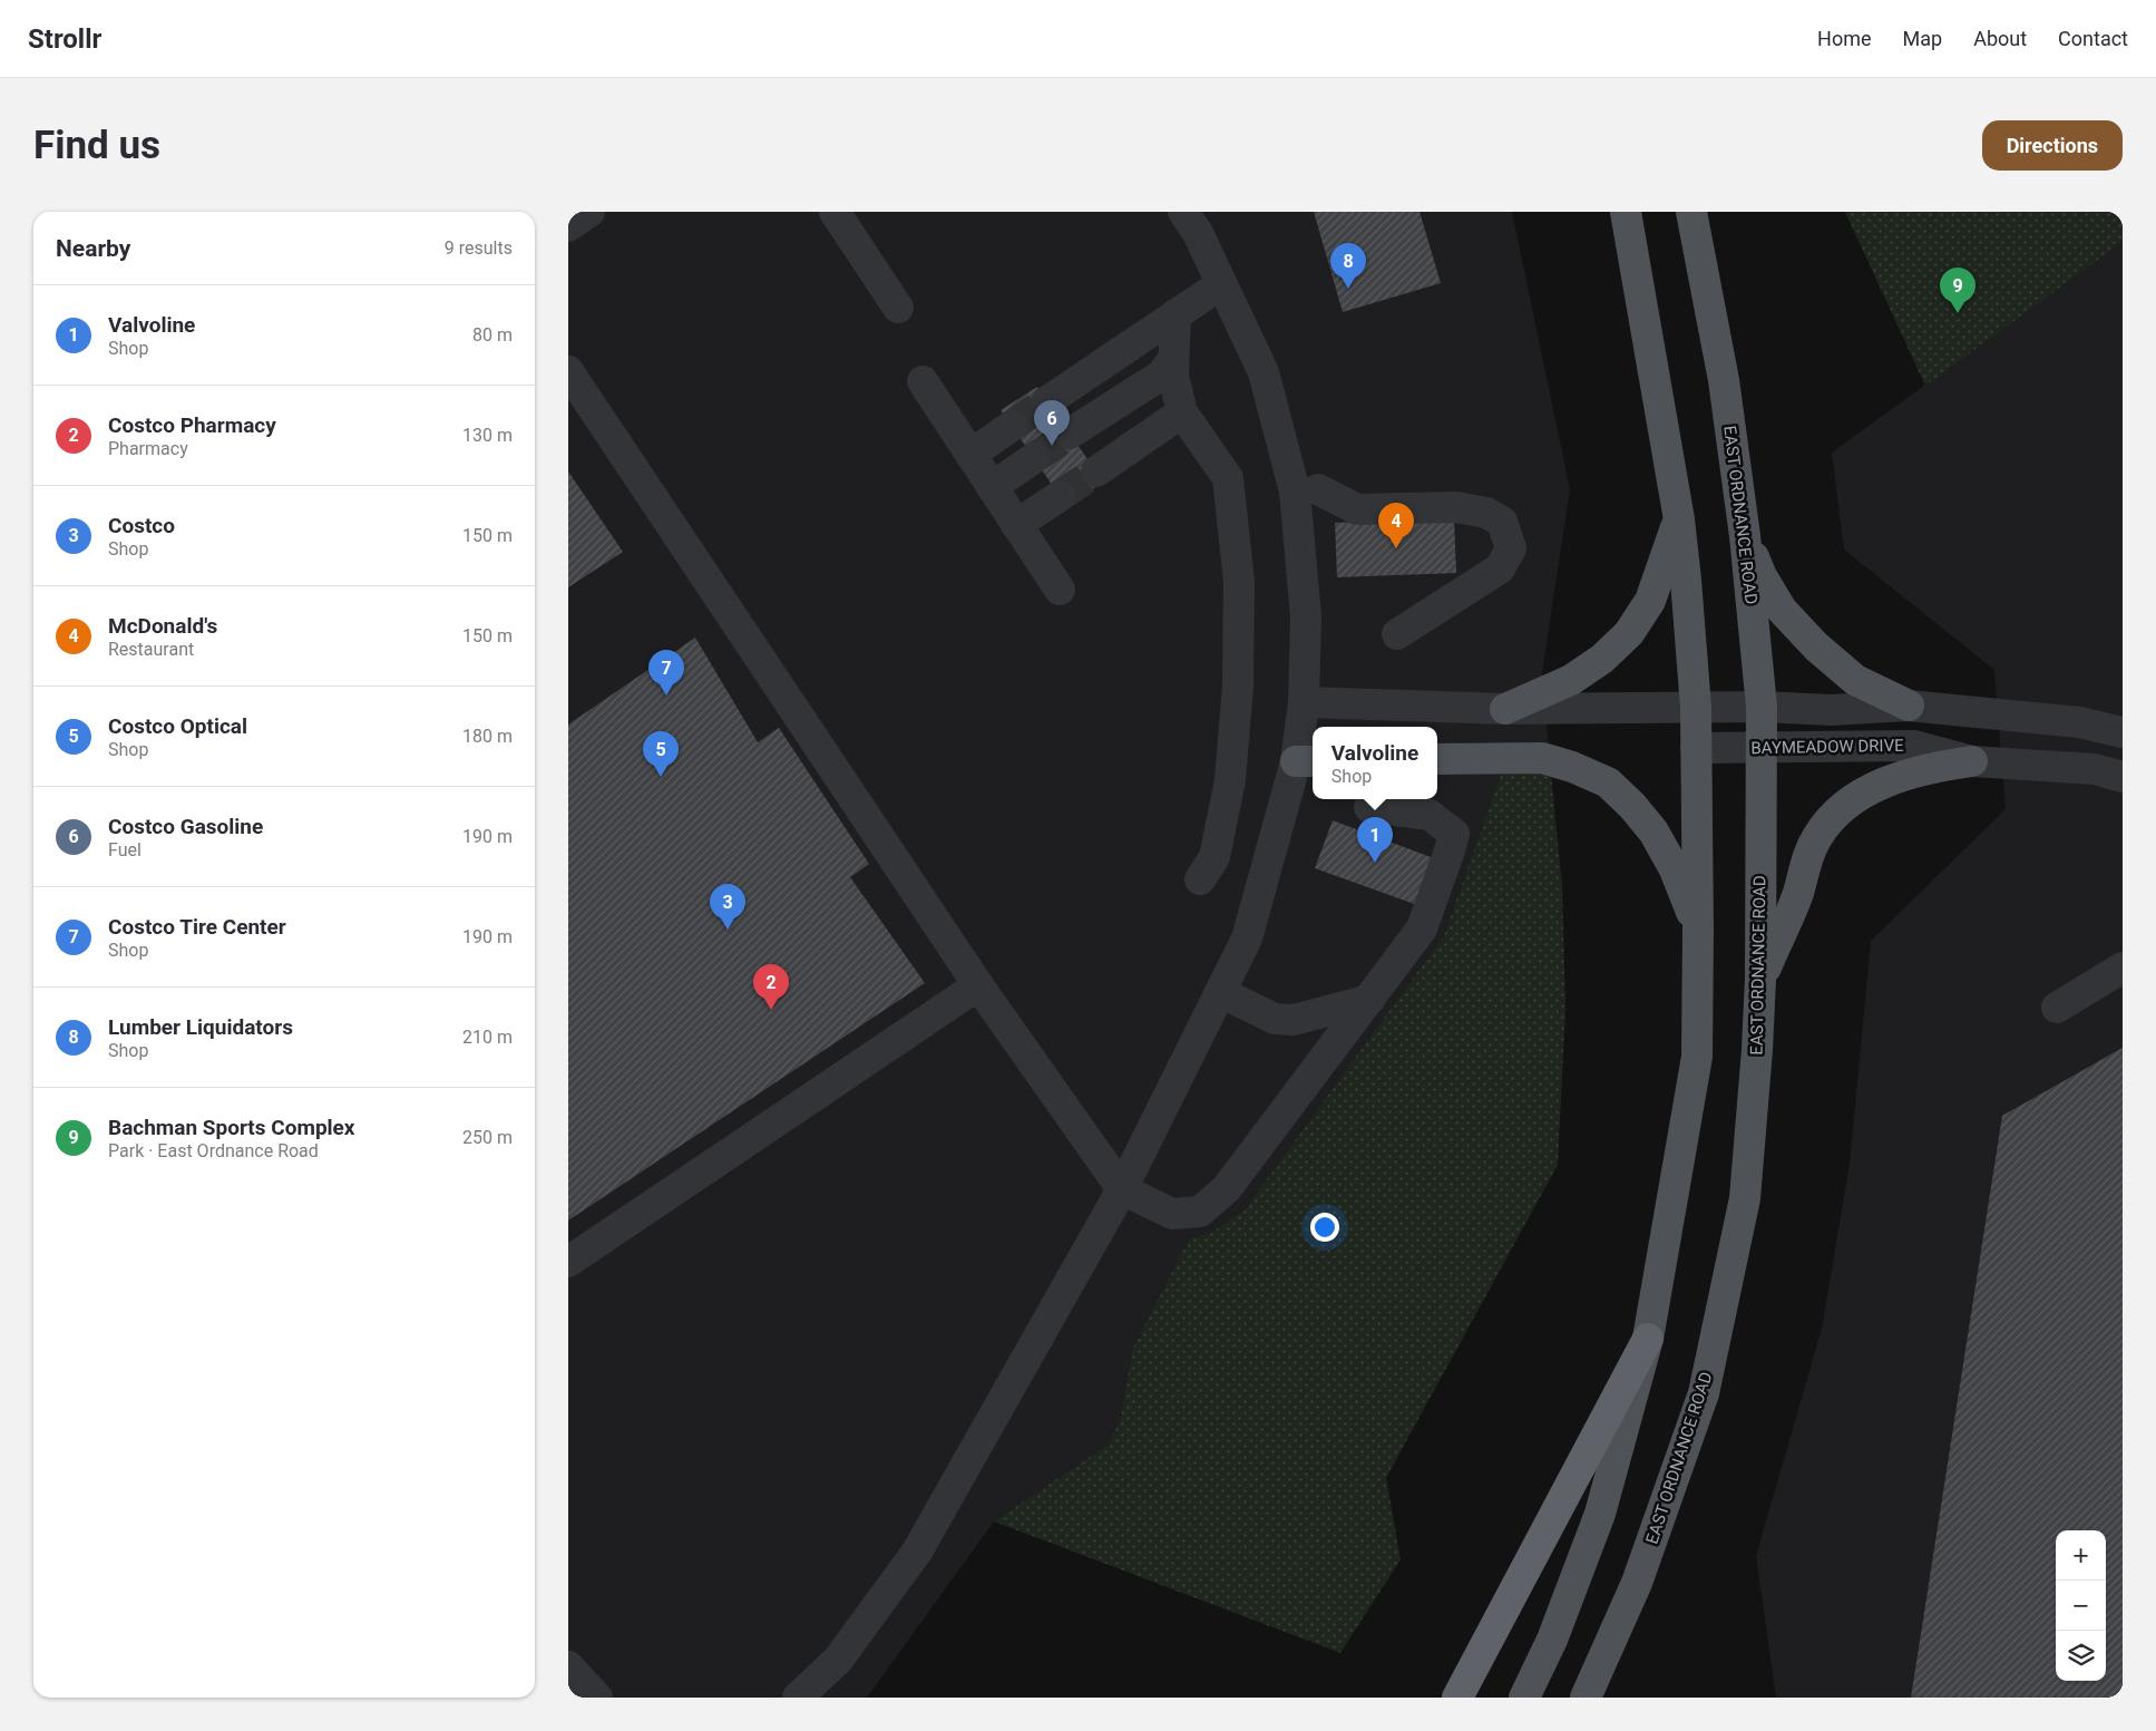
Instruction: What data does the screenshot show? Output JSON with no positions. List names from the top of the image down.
{
  "streets": {
    "main road": ["EAST ORDNANCE ROAD"],
    "street": ["BAYMEADOW DRIVE"]
  },
  "crossings": [
    ["EAST ORDNANCE ROAD", "BAYMEADOW DRIVE"]
  ],
  "page": {
    "header": "Strollr",
    "nav": [
      "Home",
      "Map",
      "About",
      "Contact"
    ],
    "buttons": "Directions",
    "title": "Find us",
    "heading": ["Nearby", "9 results"],
    "pins": [
      "8",
      "9",
      "6",
      "4",
      "7",
      "5",
      "1",
      "3",
      "2"
    ],
    "list": [
      {
        "mark": "1",
        "name": "Valvoline",
        "note": "Shop",
        "value": "80 m"
      },
      {
        "mark": "2",
        "name": "Costco Pharmacy",
        "note": "Pharmacy",
        "value": "130 m"
      },
      {
        "mark": "3",
        "name": "Costco",
        "note": "Shop",
        "value": "150 m"
      },
      {
        "mark": "4",
        "name": "McDonald's",
        "note": "Restaurant",
        "value": "150 m"
      },
      {
        "mark": "5",
        "name": "Costco Optical",
        "note": "Shop",
        "value": "180 m"
      },
      {
        "mark": "6",
        "name": "Costco Gasoline",
        "note": "Fuel",
        "value": "190 m"
      },
      {
        "mark": "7",
        "name": "Costco Tire Center",
        "note": "Shop",
        "value": "190 m"
      },
      {
        "mark": "8",
        "name": "Lumber Liquidators",
        "note": "Shop",
        "value": "210 m"
      },
      {
        "mark": "9",
        "name": "Bachman Sports Complex",
        "note": "Park · East Ordnance Road",
        "value": "250 m"
      }
    ],
    "popup": ["Valvoline", "Shop"],
    "map_buttons": ["+", "−"]
  }
}
